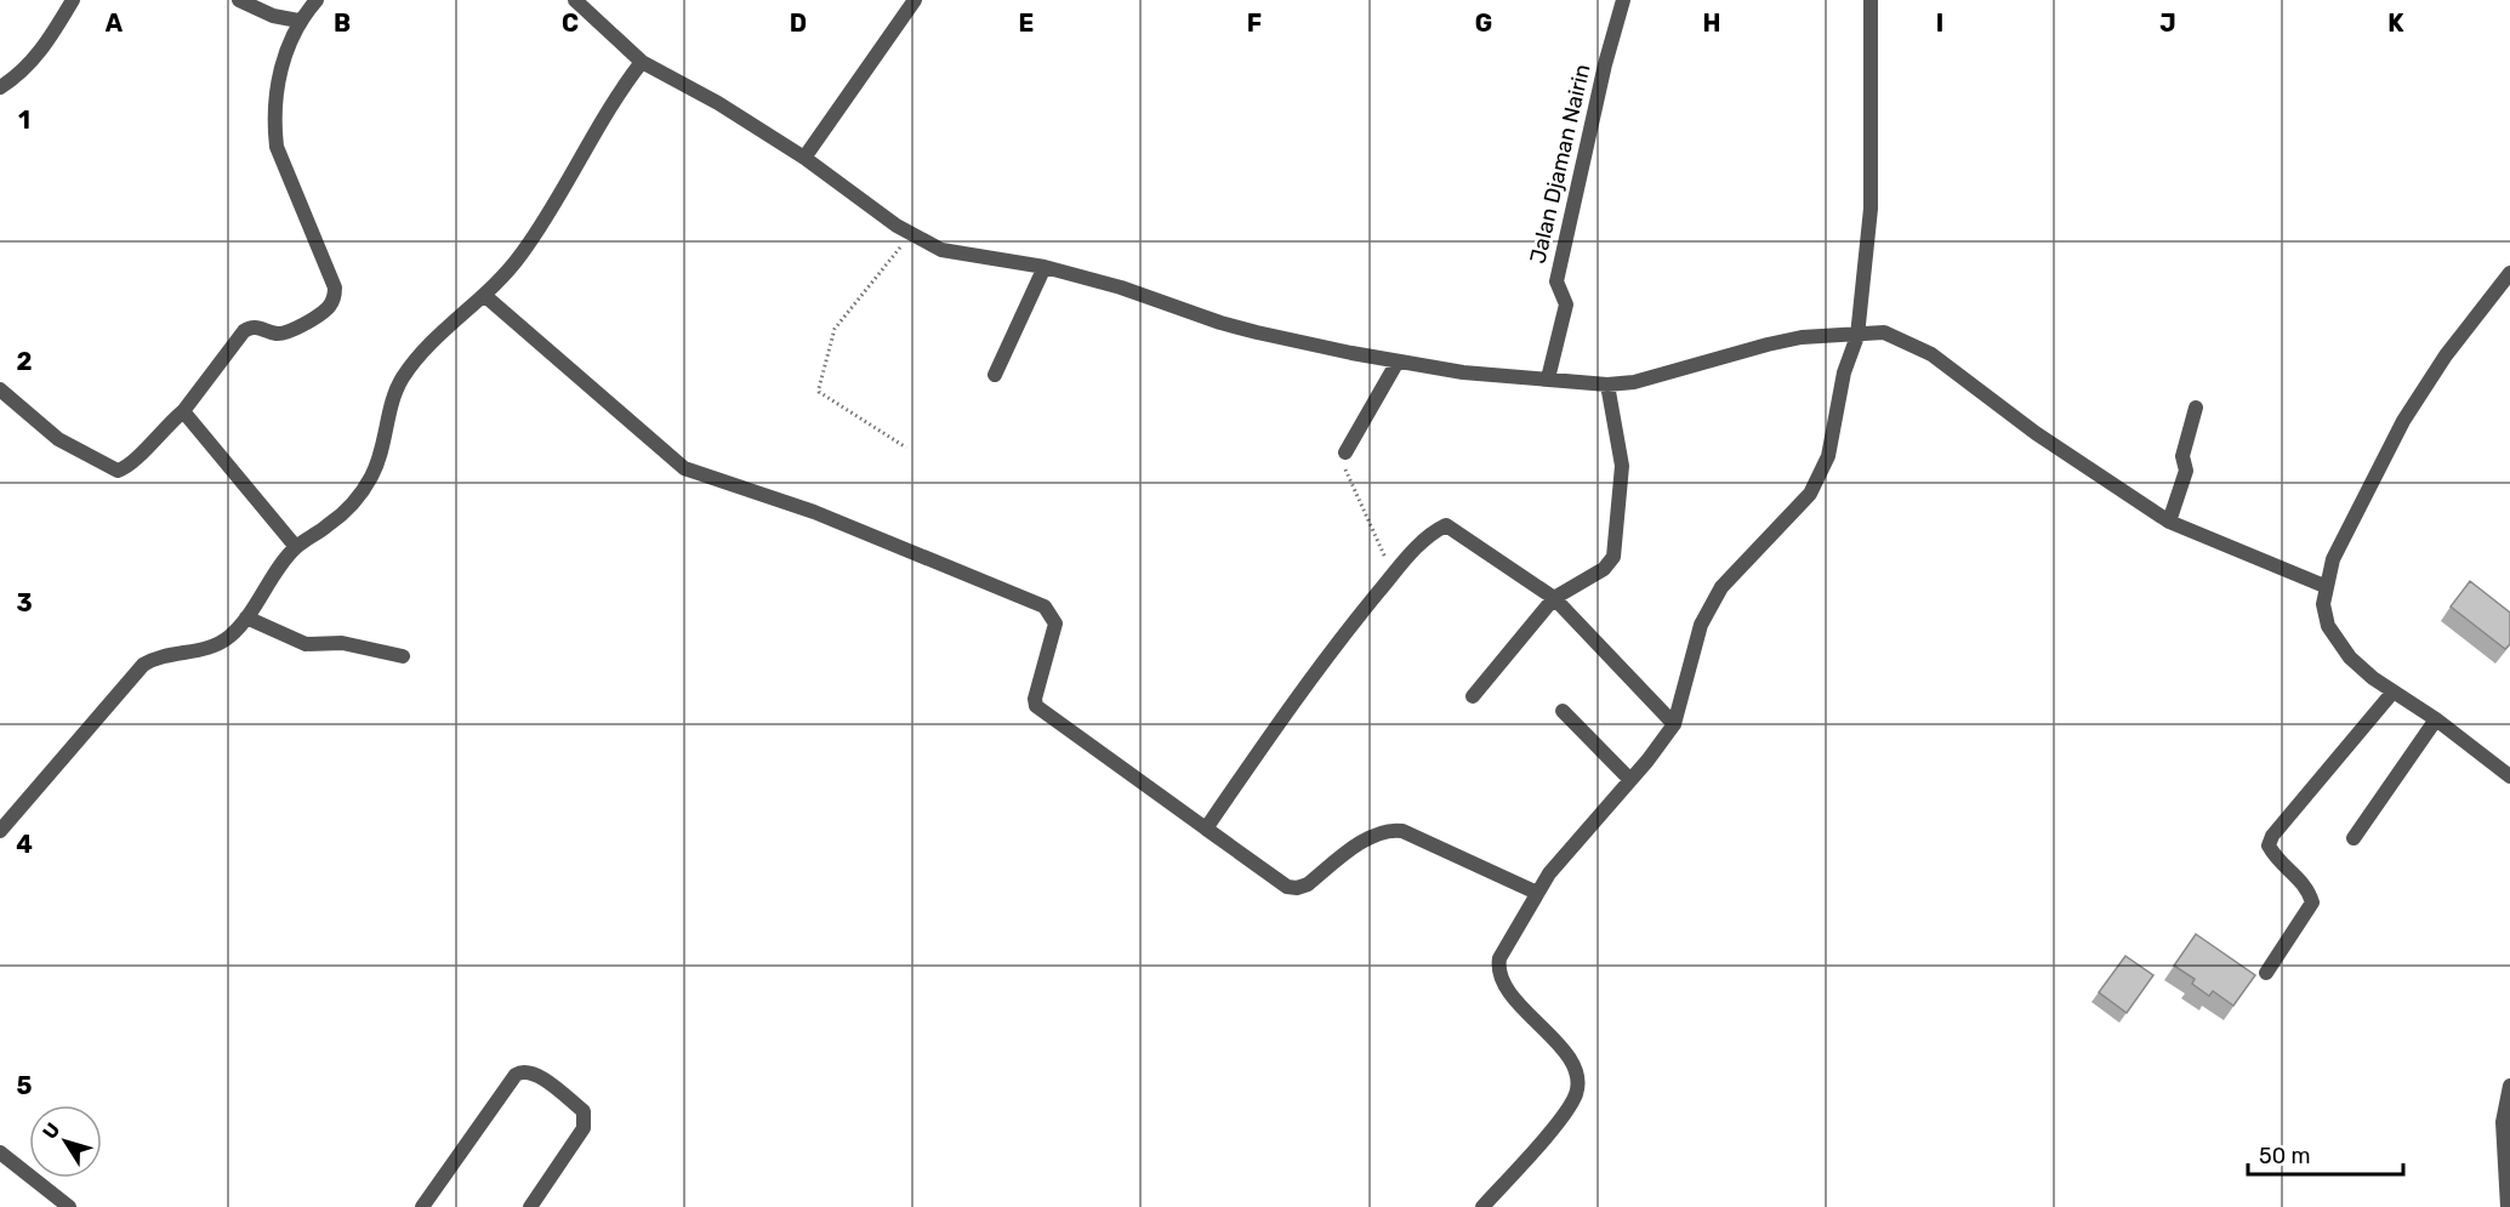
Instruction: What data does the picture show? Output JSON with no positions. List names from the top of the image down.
{
  "streets": {
    "street": ["Jalan Djaman Nairin"]
  },
  "scale_bar": "50 m",
  "north": "top left",
  "grid": {
    "columns": [
      "A",
      "B",
      "C",
      "D",
      "E",
      "F",
      "G",
      "H",
      "I",
      "J",
      "K"
    ],
    "rows": [
      "1",
      "2",
      "3",
      "4",
      "5"
    ]
  }
}
